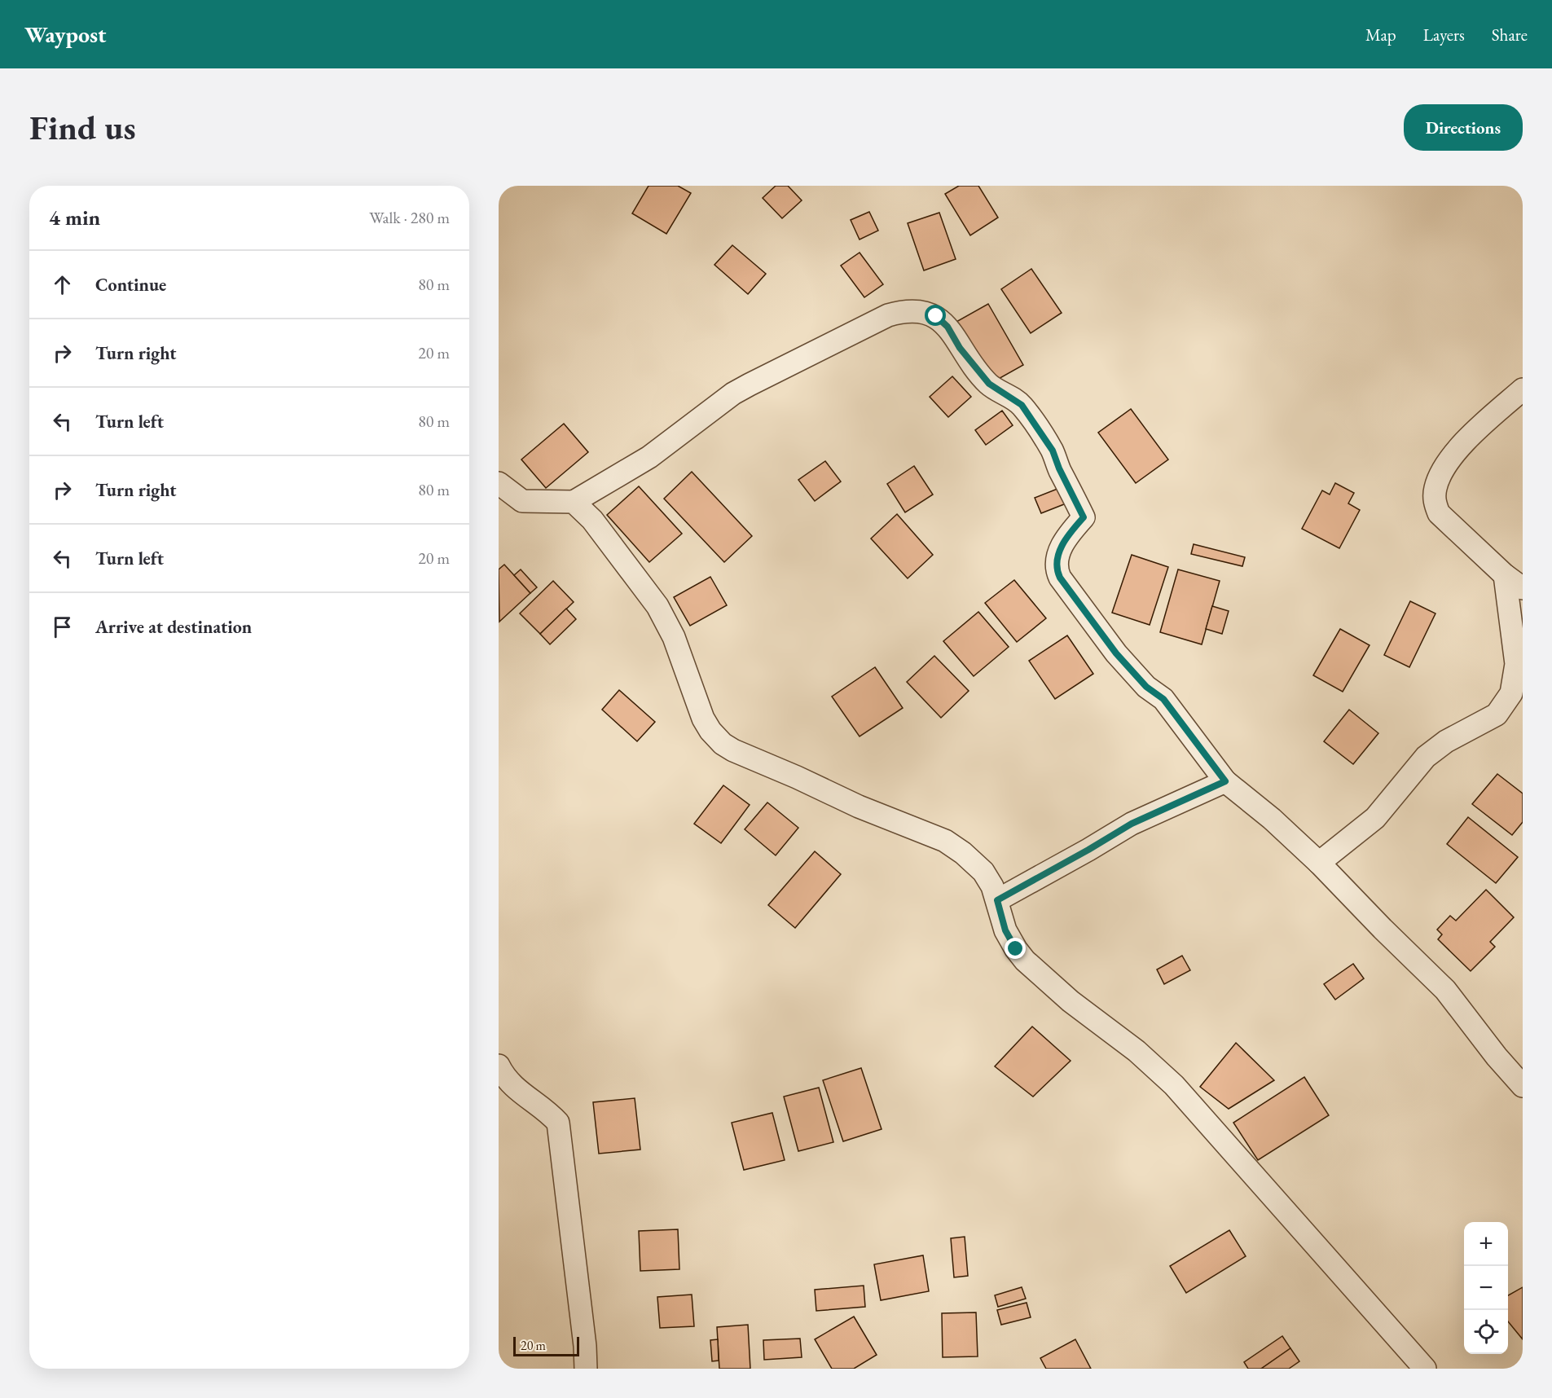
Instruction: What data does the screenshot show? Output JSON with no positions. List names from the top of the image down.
{
  "scale_bar": "20 m",
  "page": {
    "header": "Waypost",
    "nav": ["Map", "Layers", "Share"],
    "buttons": "Directions",
    "title": "Find us",
    "heading": ["4 min", "Walk · 280 m"],
    "list": [
      ["Continue", "80 m"],
      ["Turn right", "20 m"],
      ["Turn left", "80 m"],
      ["Turn right", "80 m"],
      ["Turn left", "20 m"],
      "Arrive at destination"
    ],
    "map_buttons": ["+", "−"],
    "scale": "20 m"
  }
}
